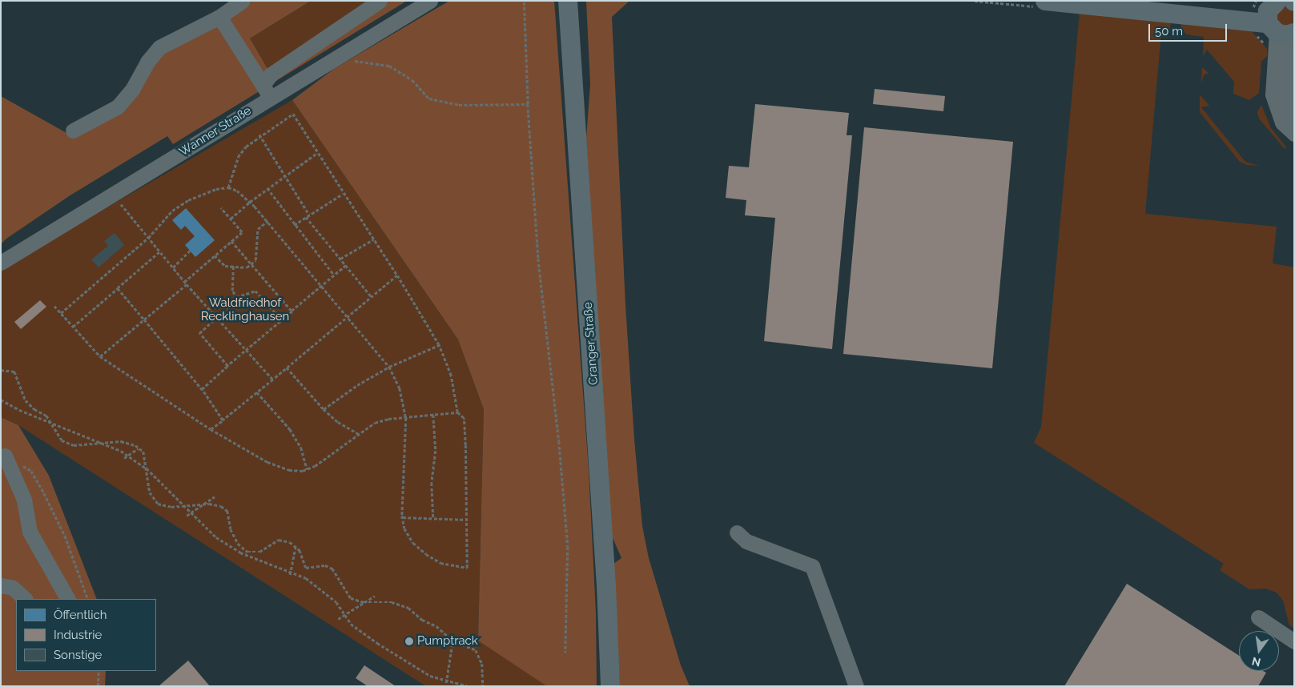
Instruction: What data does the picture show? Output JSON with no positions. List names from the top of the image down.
{
  "streets": {
    "main road": ["Cranger Straße"],
    "street": ["Wanner Straße"]
  },
  "parks": ["Waldfriedhof Recklinghausen"],
  "places": ["Pumptrack"],
  "legend": ["Öffentlich", "Industrie", "Sonstige"],
  "scale_bar": "50 m",
  "north": "bottom"
}
